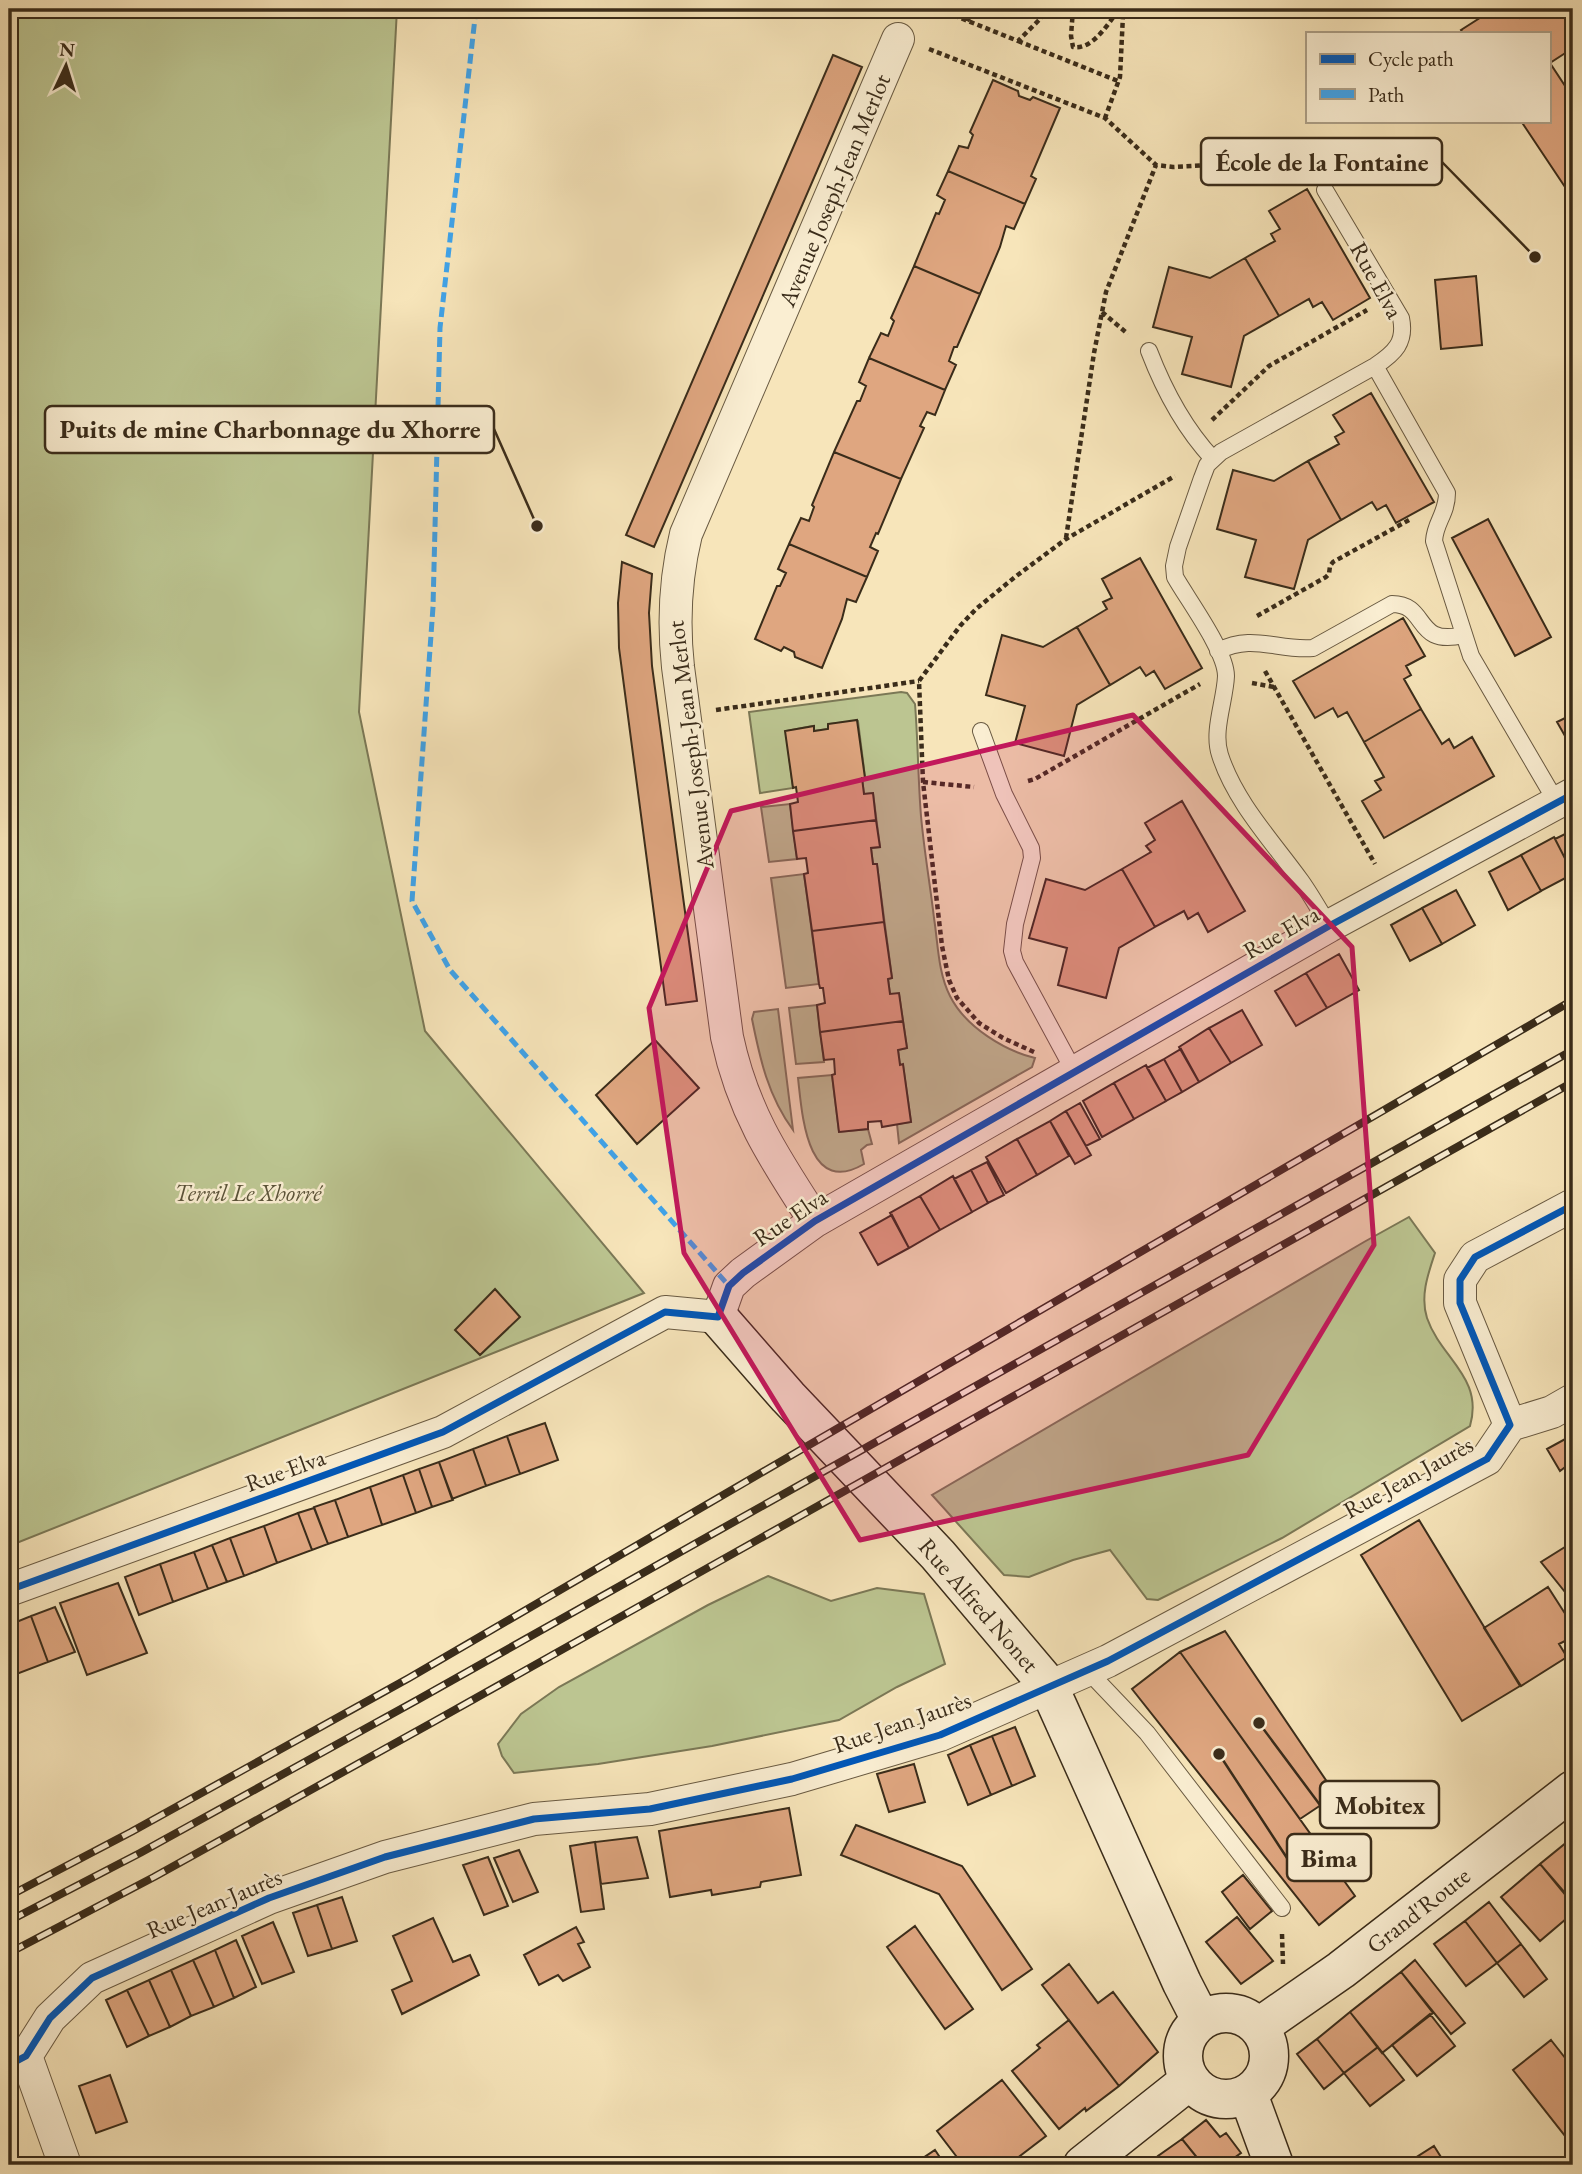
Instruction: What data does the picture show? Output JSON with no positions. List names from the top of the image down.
{
  "streets": {
    "street": [
      "Avenue Joseph-Jean Merlot",
      "Rue Elva",
      "Rue Jean Jaurès",
      "Rue Alfred Nonet",
      "Grand'Route"
    ]
  },
  "crossings": [
    ["Avenue Joseph-Jean Merlot", "Rue Elva"],
    ["Rue Elva", "Rue Alfred Nonet"],
    ["Rue Jean Jaurès", "Rue Alfred Nonet"],
    ["Rue Alfred Nonet", "Grand'Route"]
  ],
  "parks": ["Terril Le Xhorré"],
  "places": [
    "École de la Fontaine",
    "Puits de mine Charbonnage du Xhorre",
    "Mobitex",
    "Bima"
  ],
  "legend": ["Cycle path", "Path"],
  "north": "top"
}
